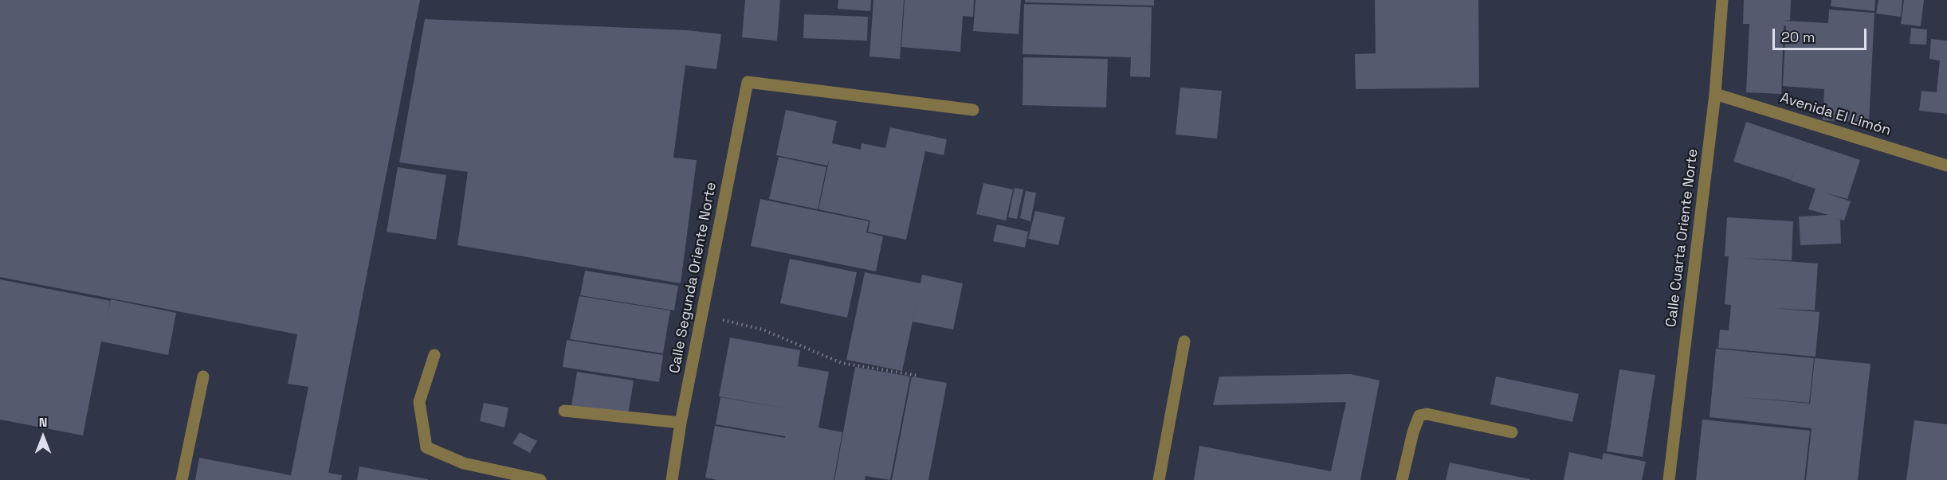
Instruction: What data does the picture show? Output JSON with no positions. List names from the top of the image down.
{
  "streets": {
    "street": ["Avenida El Limón", "Calle Cuarta Oriente Norte", "Calle Segunda Oriente Norte"]
  },
  "crossings": [
    ["Avenida El Limón", "Calle Cuarta Oriente Norte"]
  ],
  "scale_bar": "20 m",
  "north": "top"
}
